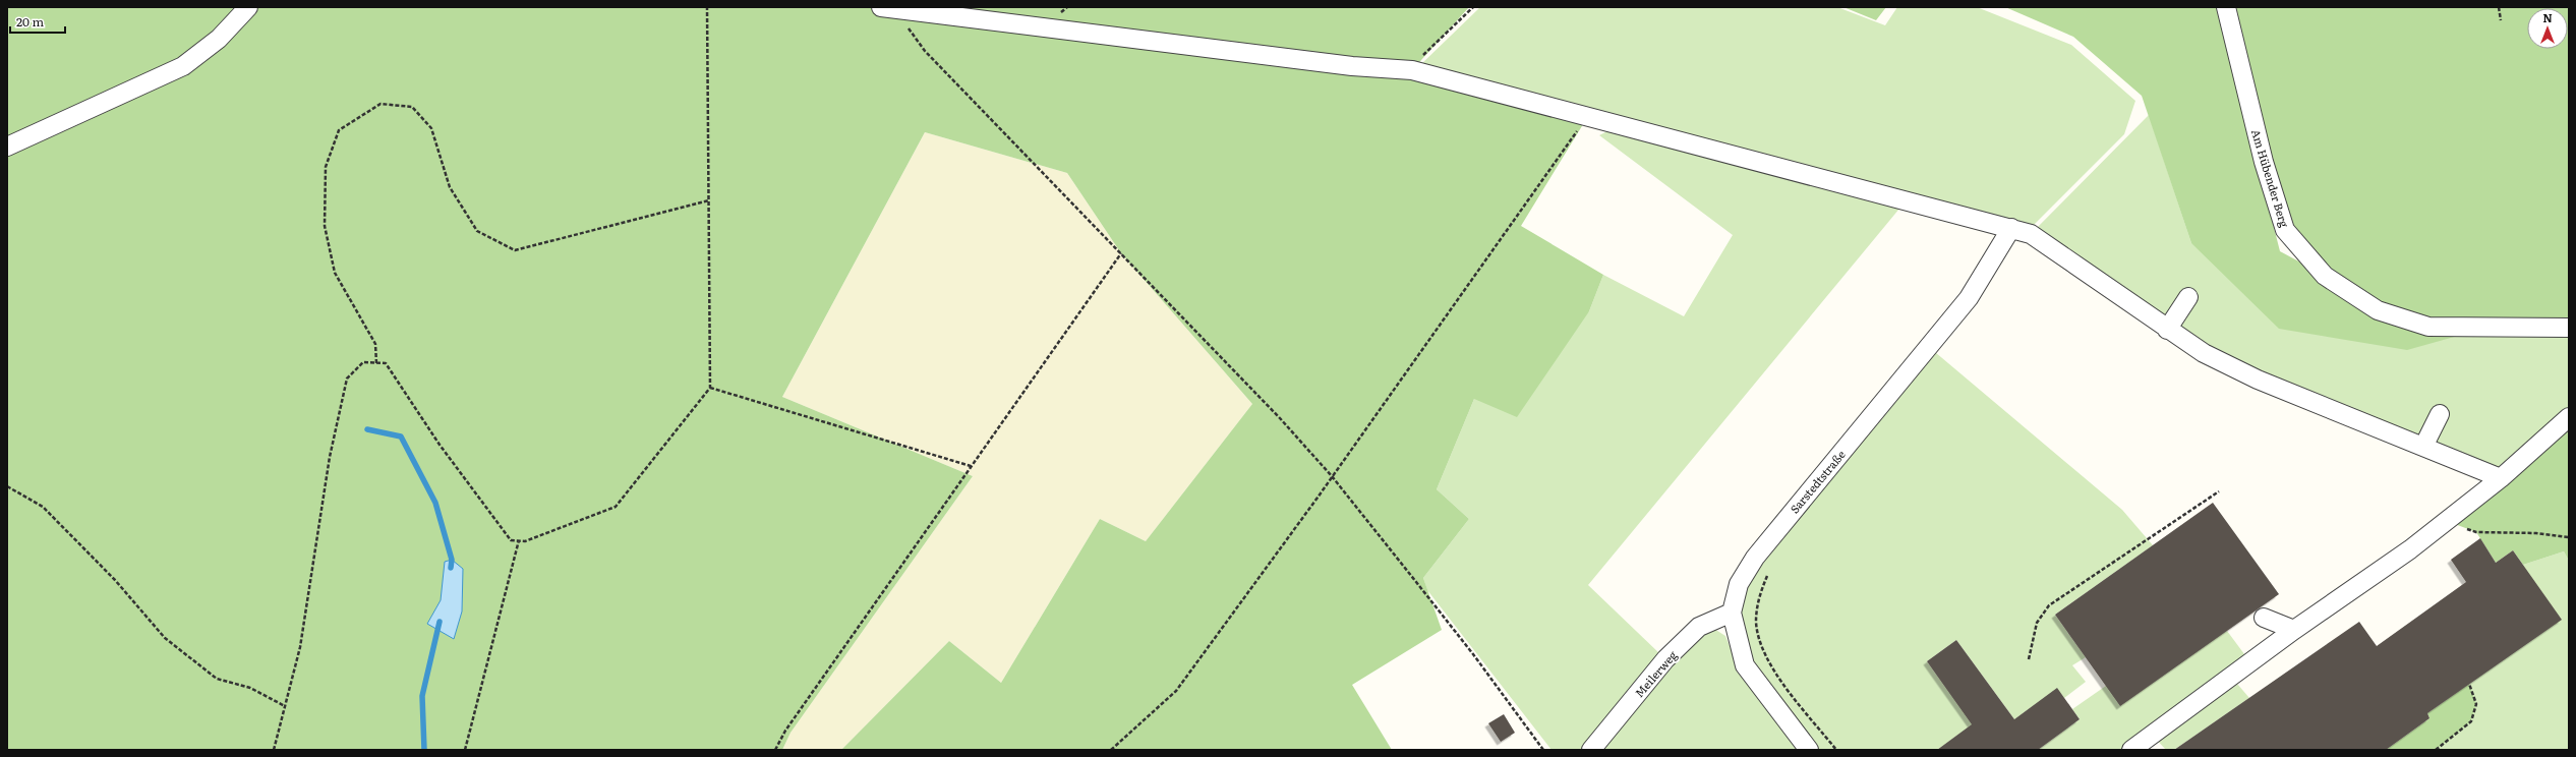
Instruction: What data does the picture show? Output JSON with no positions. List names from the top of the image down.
{
  "streets": {
    "street": ["Am Hübender Berg", "Sarstedtstraße", "Meilerweg"]
  },
  "crossings": [
    ["Sarstedtstraße", "Meilerweg"]
  ],
  "scale_bar": "20 m",
  "north": "top"
}
